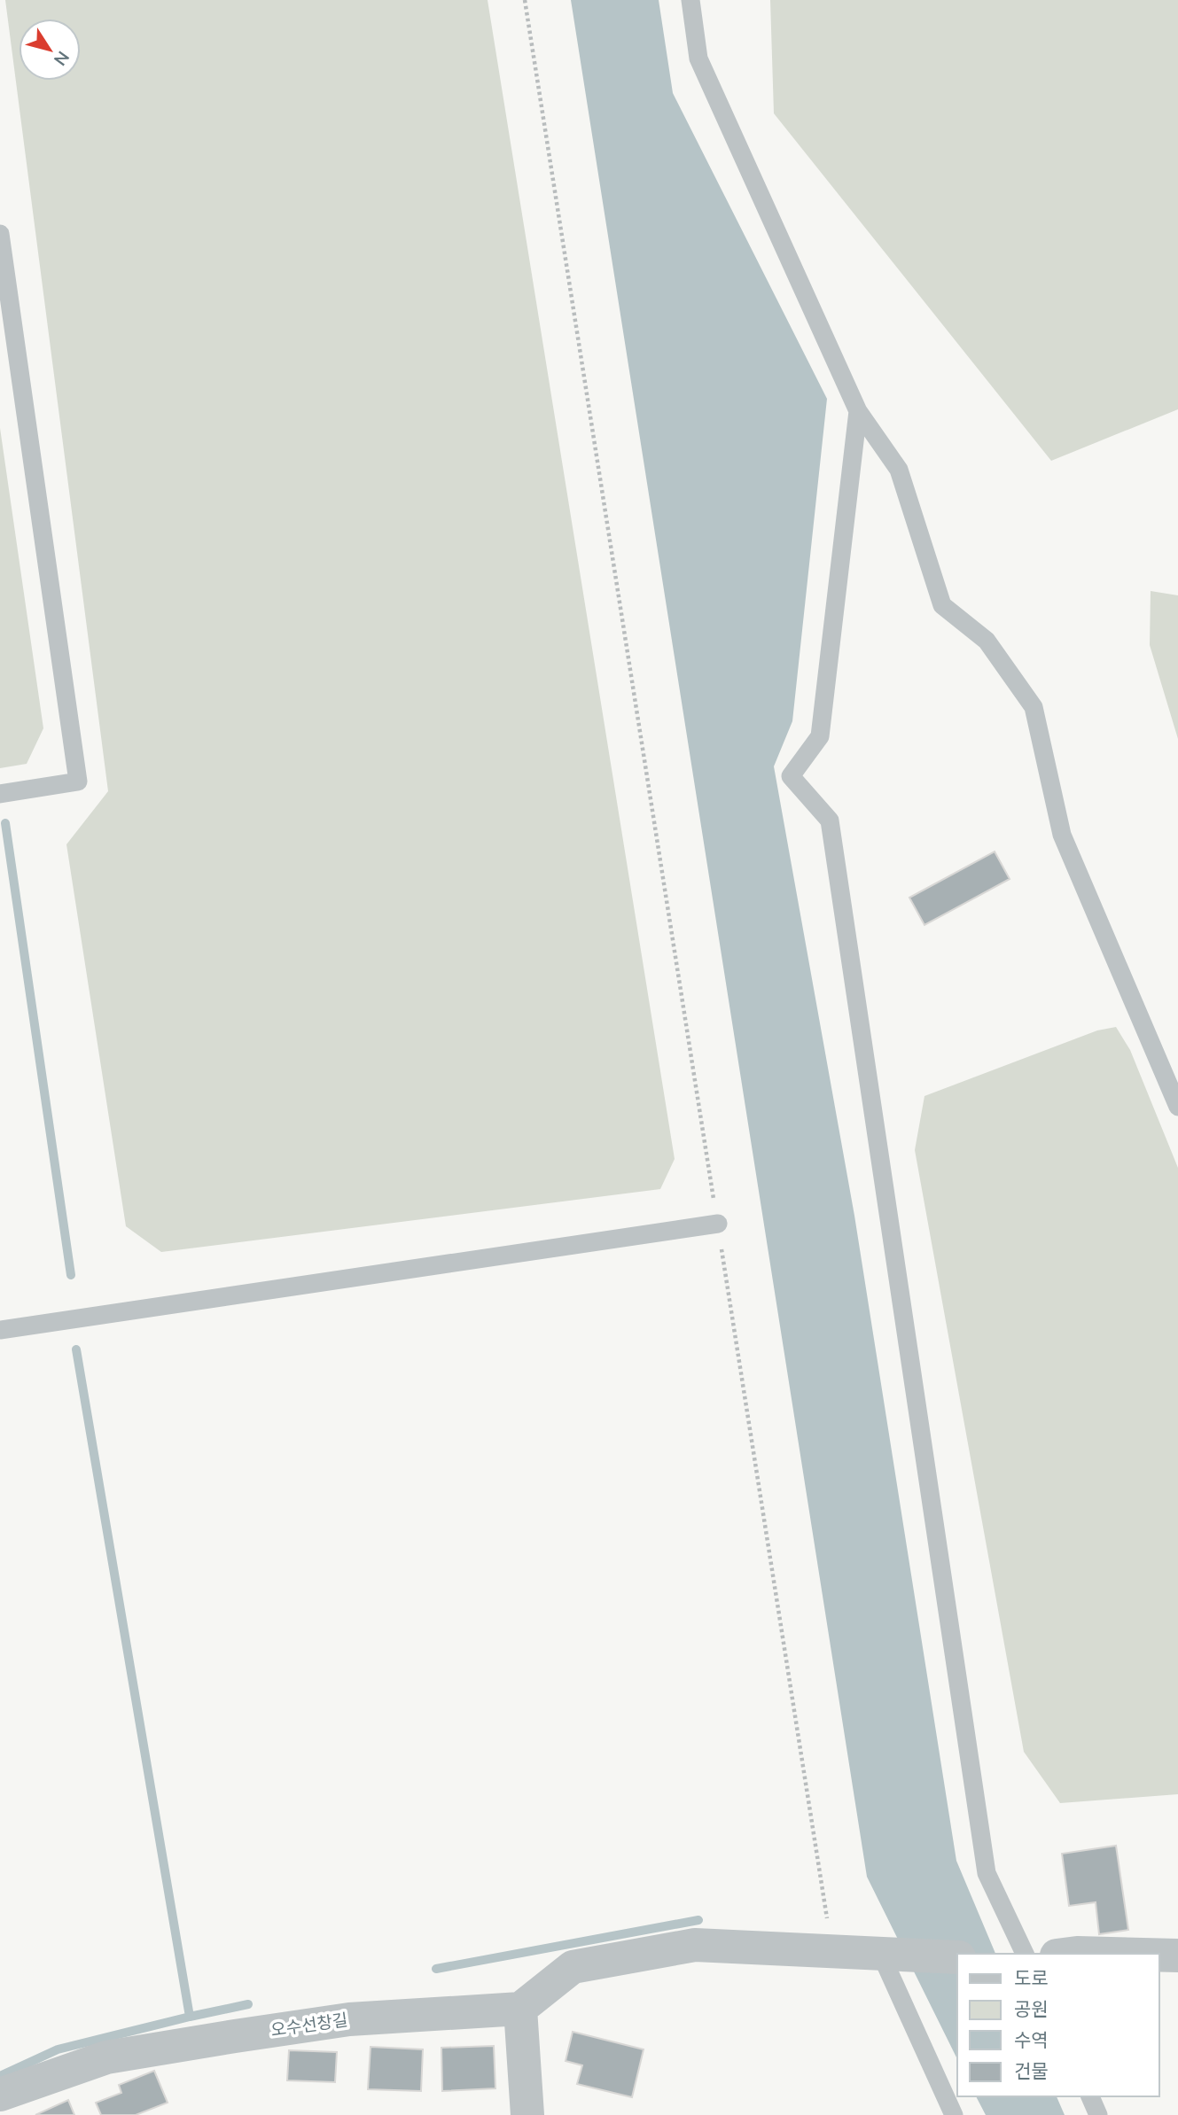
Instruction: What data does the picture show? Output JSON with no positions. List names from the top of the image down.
{
  "streets": {
    "street": ["오수선창길"]
  },
  "legend": [
    "도로",
    "공원",
    "수역",
    "건물"
  ],
  "north": "bottom right"
}
